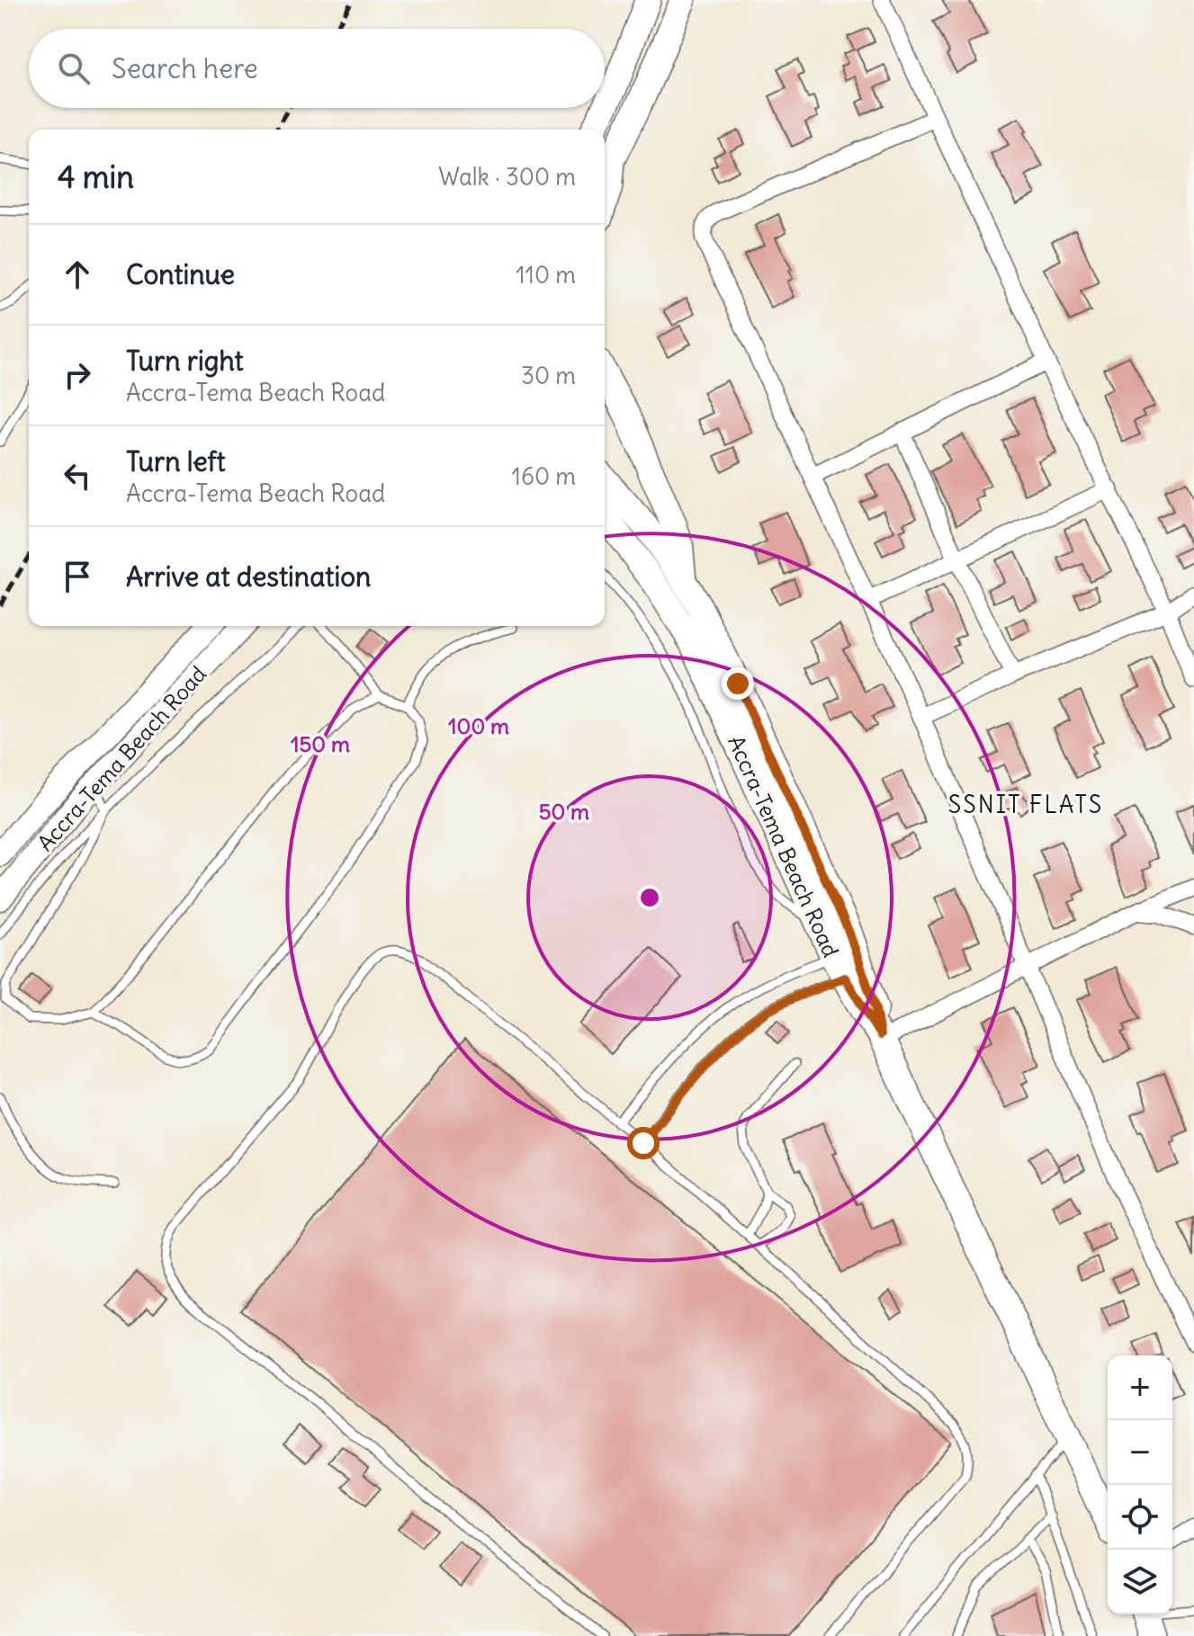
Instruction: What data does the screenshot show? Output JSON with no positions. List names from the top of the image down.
{
  "streets": {
    "main road": ["Accra-Tema Beach Road"]
  },
  "districts": ["SSNIT FLATS"],
  "page": {
    "search": "Search here",
    "heading": ["4 min", "Walk · 300 m"],
    "list": [
      ["Continue", "110 m"],
      ["Turn right", "Accra-Tema Beach Road", "30 m"],
      ["Turn left", "Accra-Tema Beach Road", "160 m"],
      "Arrive at destination"
    ],
    "map_buttons": ["+", "−"]
  },
  "rings": ["100 m", "150 m", "50 m"]
}
